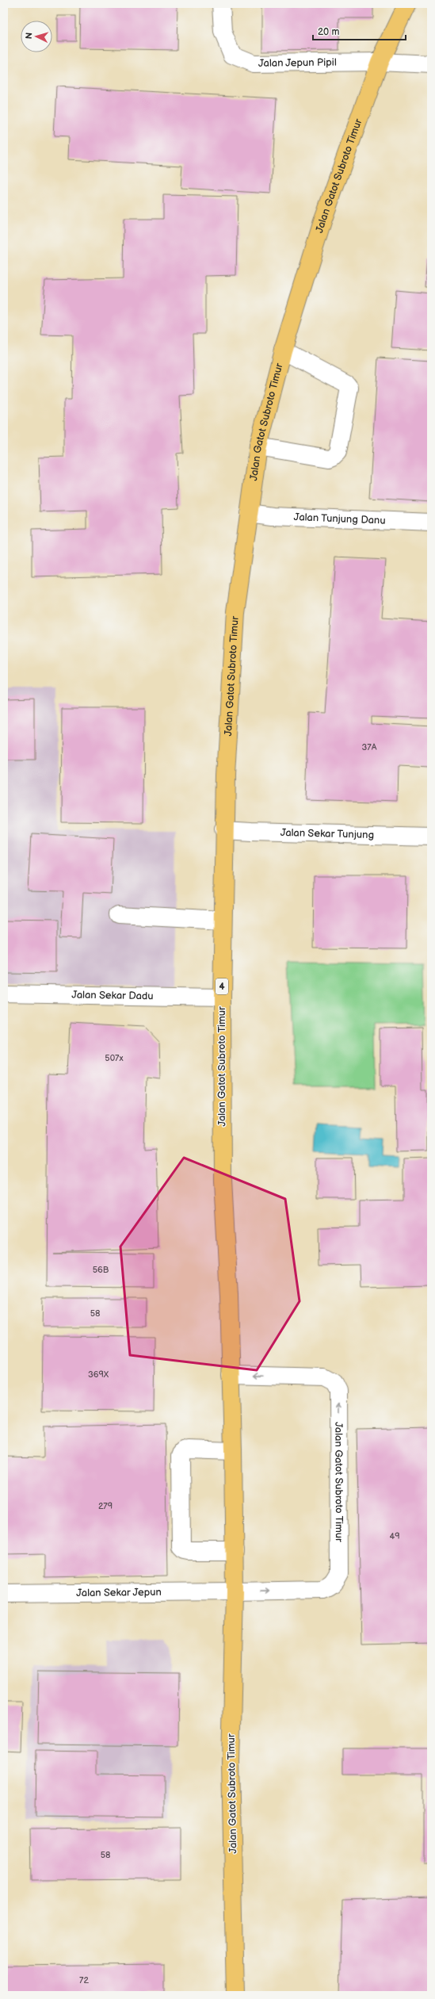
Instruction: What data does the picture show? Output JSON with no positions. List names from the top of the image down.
{
  "streets": {
    "highway": ["Jalan Gatot Subroto Timur", "4"],
    "street": [
      "Jalan Jepun Pipil",
      "Jalan Tunjung Danu",
      "Jalan Sekar Tunjung",
      "Jalan Sekar Dadu",
      "Jalan Sekar Jepun"
    ]
  },
  "crossings": [
    ["Jalan Jepun Pipil", "Jalan Gatot Subroto Timur"],
    ["Jalan Gatot Subroto Timur", "Jalan Tunjung Danu"],
    ["Jalan Gatot Subroto Timur", "Jalan Sekar Tunjung"],
    ["Jalan Gatot Subroto Timur", "Jalan Sekar Dadu"],
    ["Jalan Gatot Subroto Timur", "Jalan Sekar Jepun"]
  ],
  "house_numbers": [
    "37A",
    "507x",
    "56B",
    "58",
    "369X",
    "279",
    "49",
    "58",
    "72"
  ],
  "scale_bar": "20 m",
  "north": "left"
}
